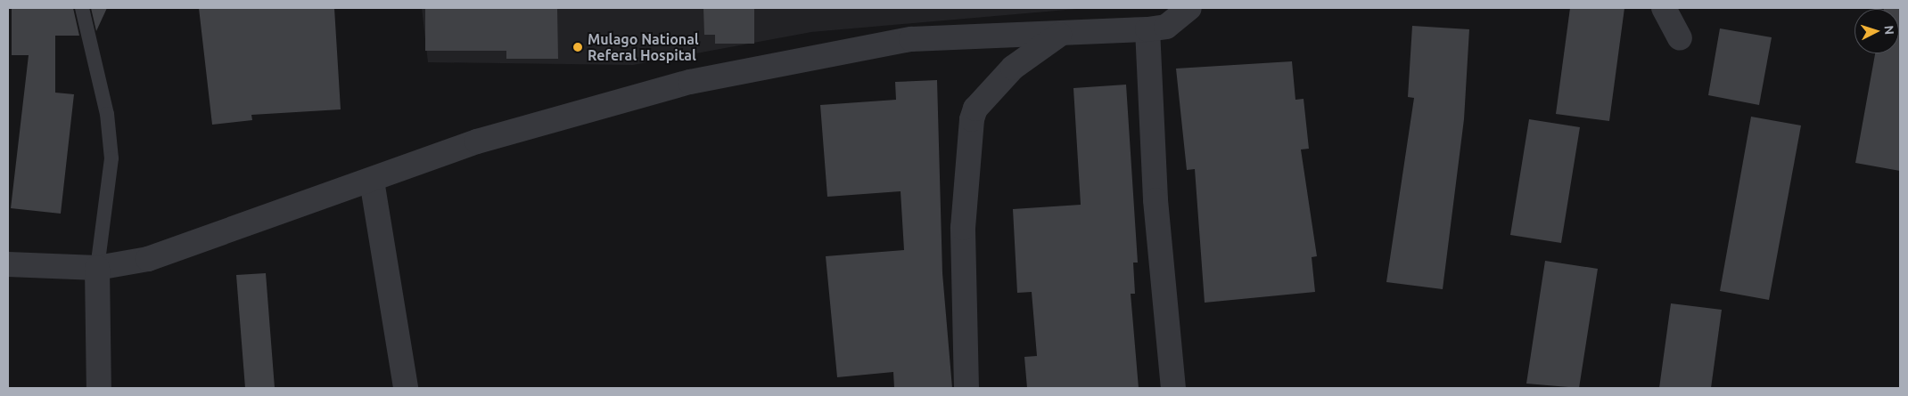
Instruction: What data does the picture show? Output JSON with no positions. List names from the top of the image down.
{
  "places": ["Mulago National Referal Hospital"],
  "north": "right"
}
